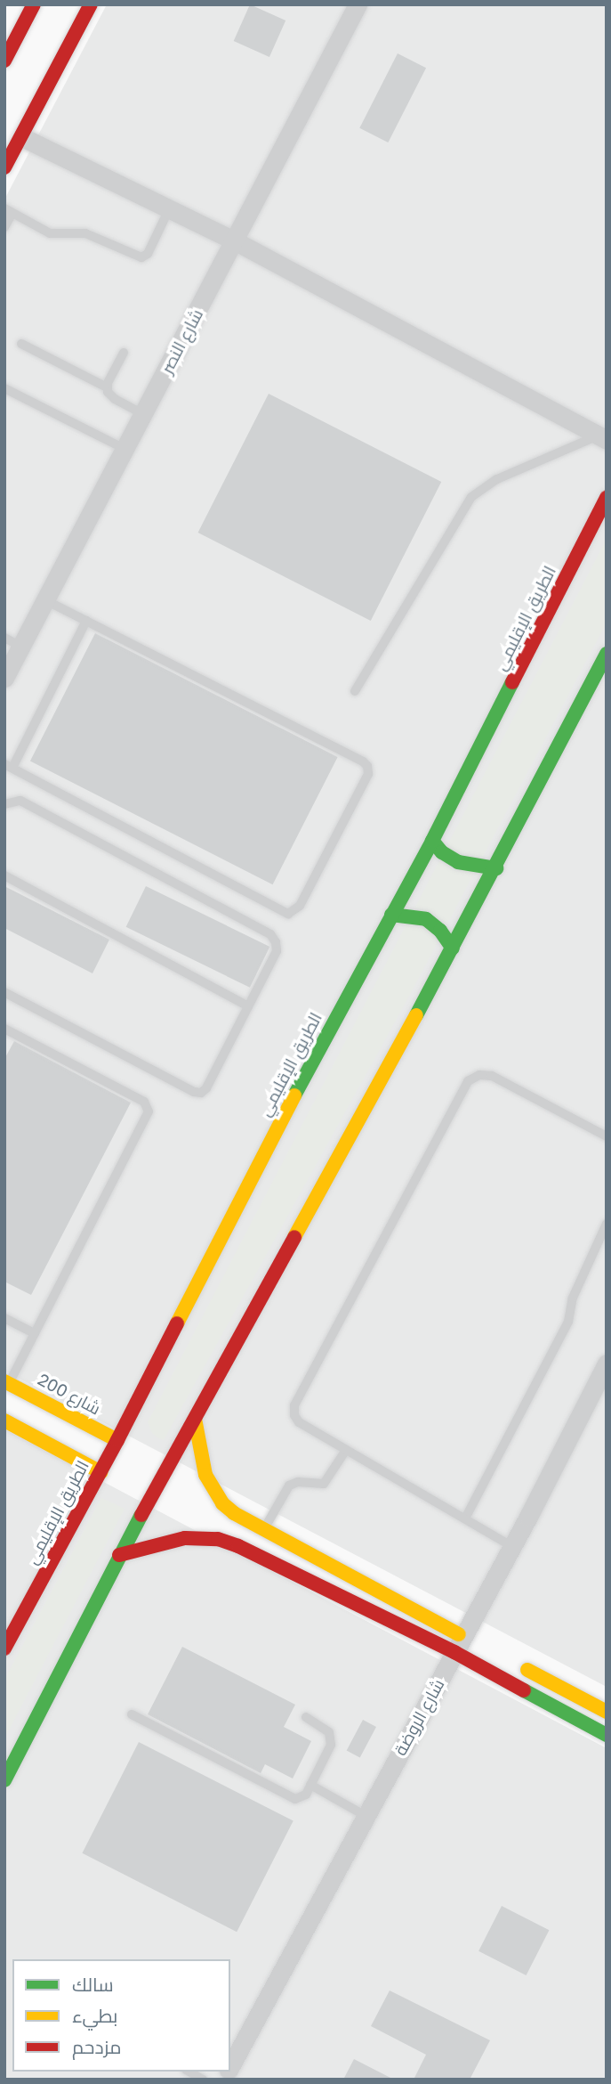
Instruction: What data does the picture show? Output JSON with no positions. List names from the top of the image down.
{
  "streets": {
    "main road": ["الطريق الإقليمي", "شارع 200"],
    "street": ["شارع النصر", "شارع الروضة"]
  },
  "crossings": [
    ["الطريق الإقليمي", "شارع 200"]
  ],
  "legend": ["سالك", "بطيء", "مزدحم"]
}
